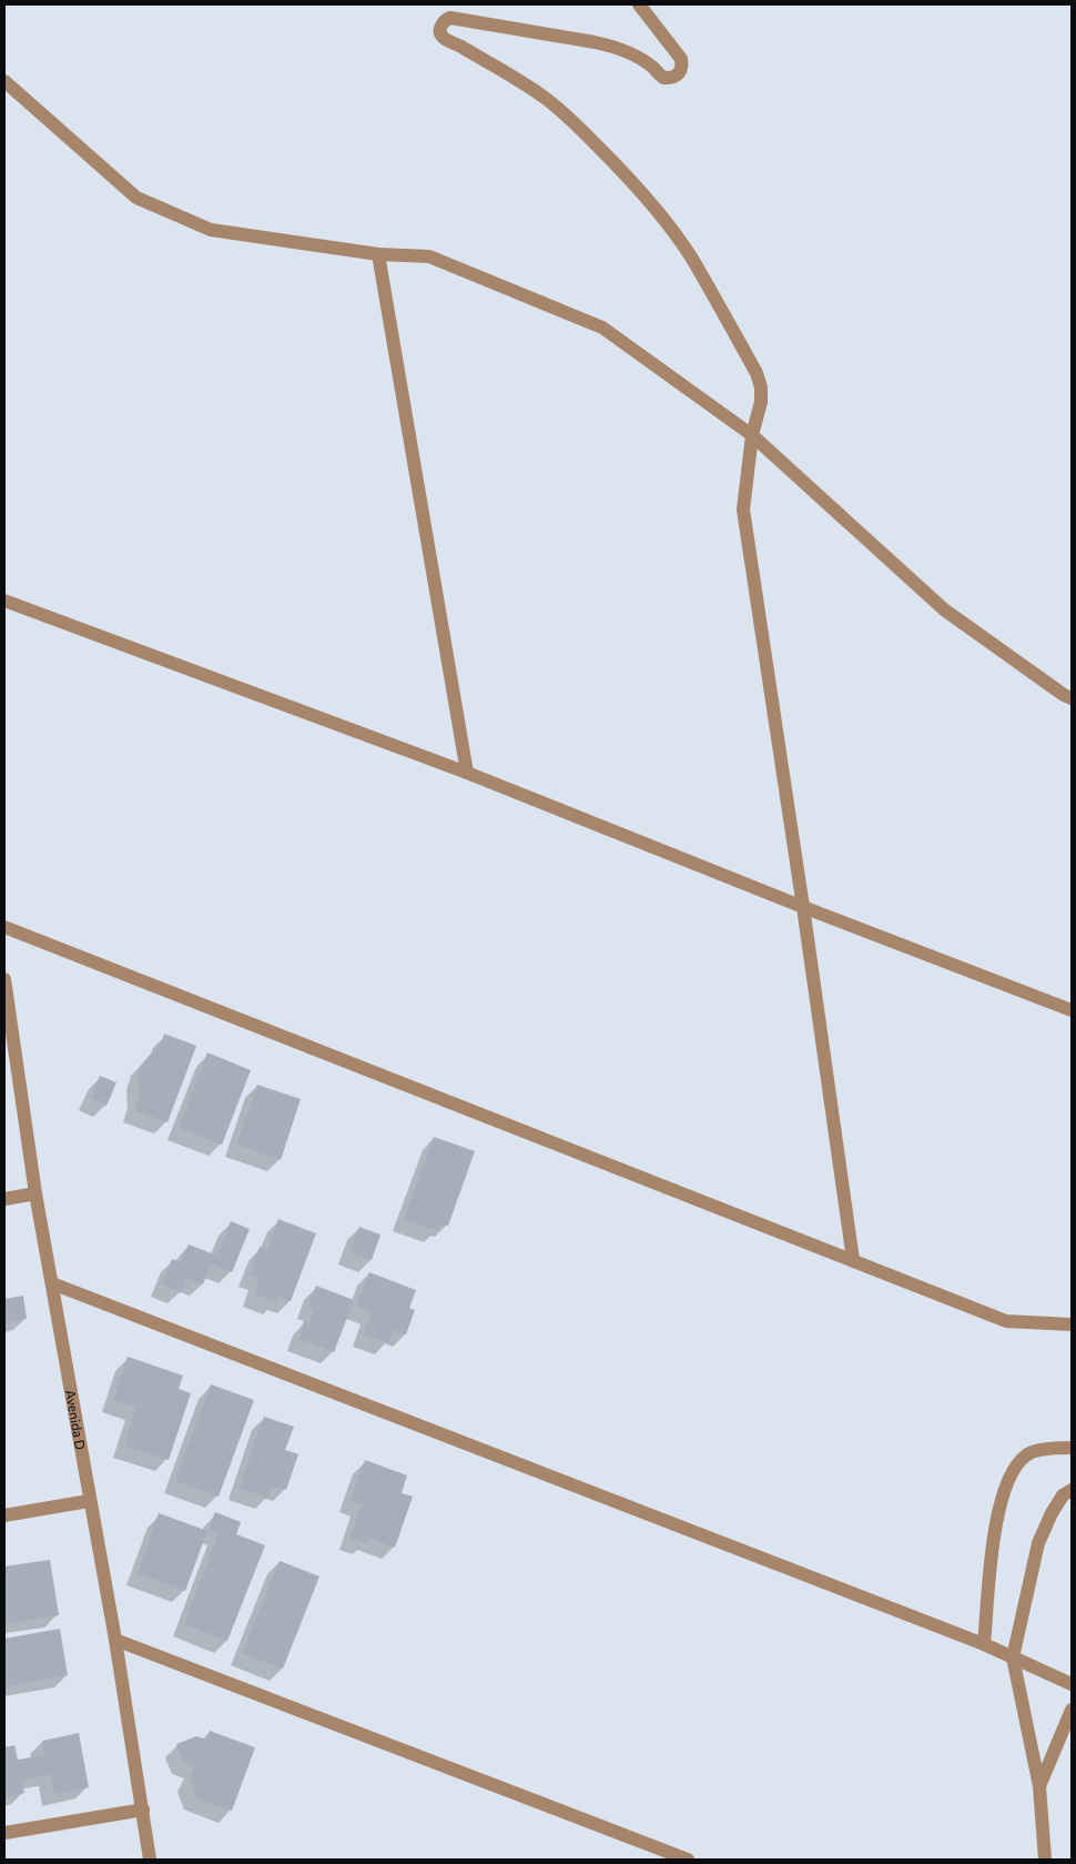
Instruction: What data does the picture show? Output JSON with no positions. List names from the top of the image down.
{
  "streets": {
    "street": ["Avenida D"]
  }
}
